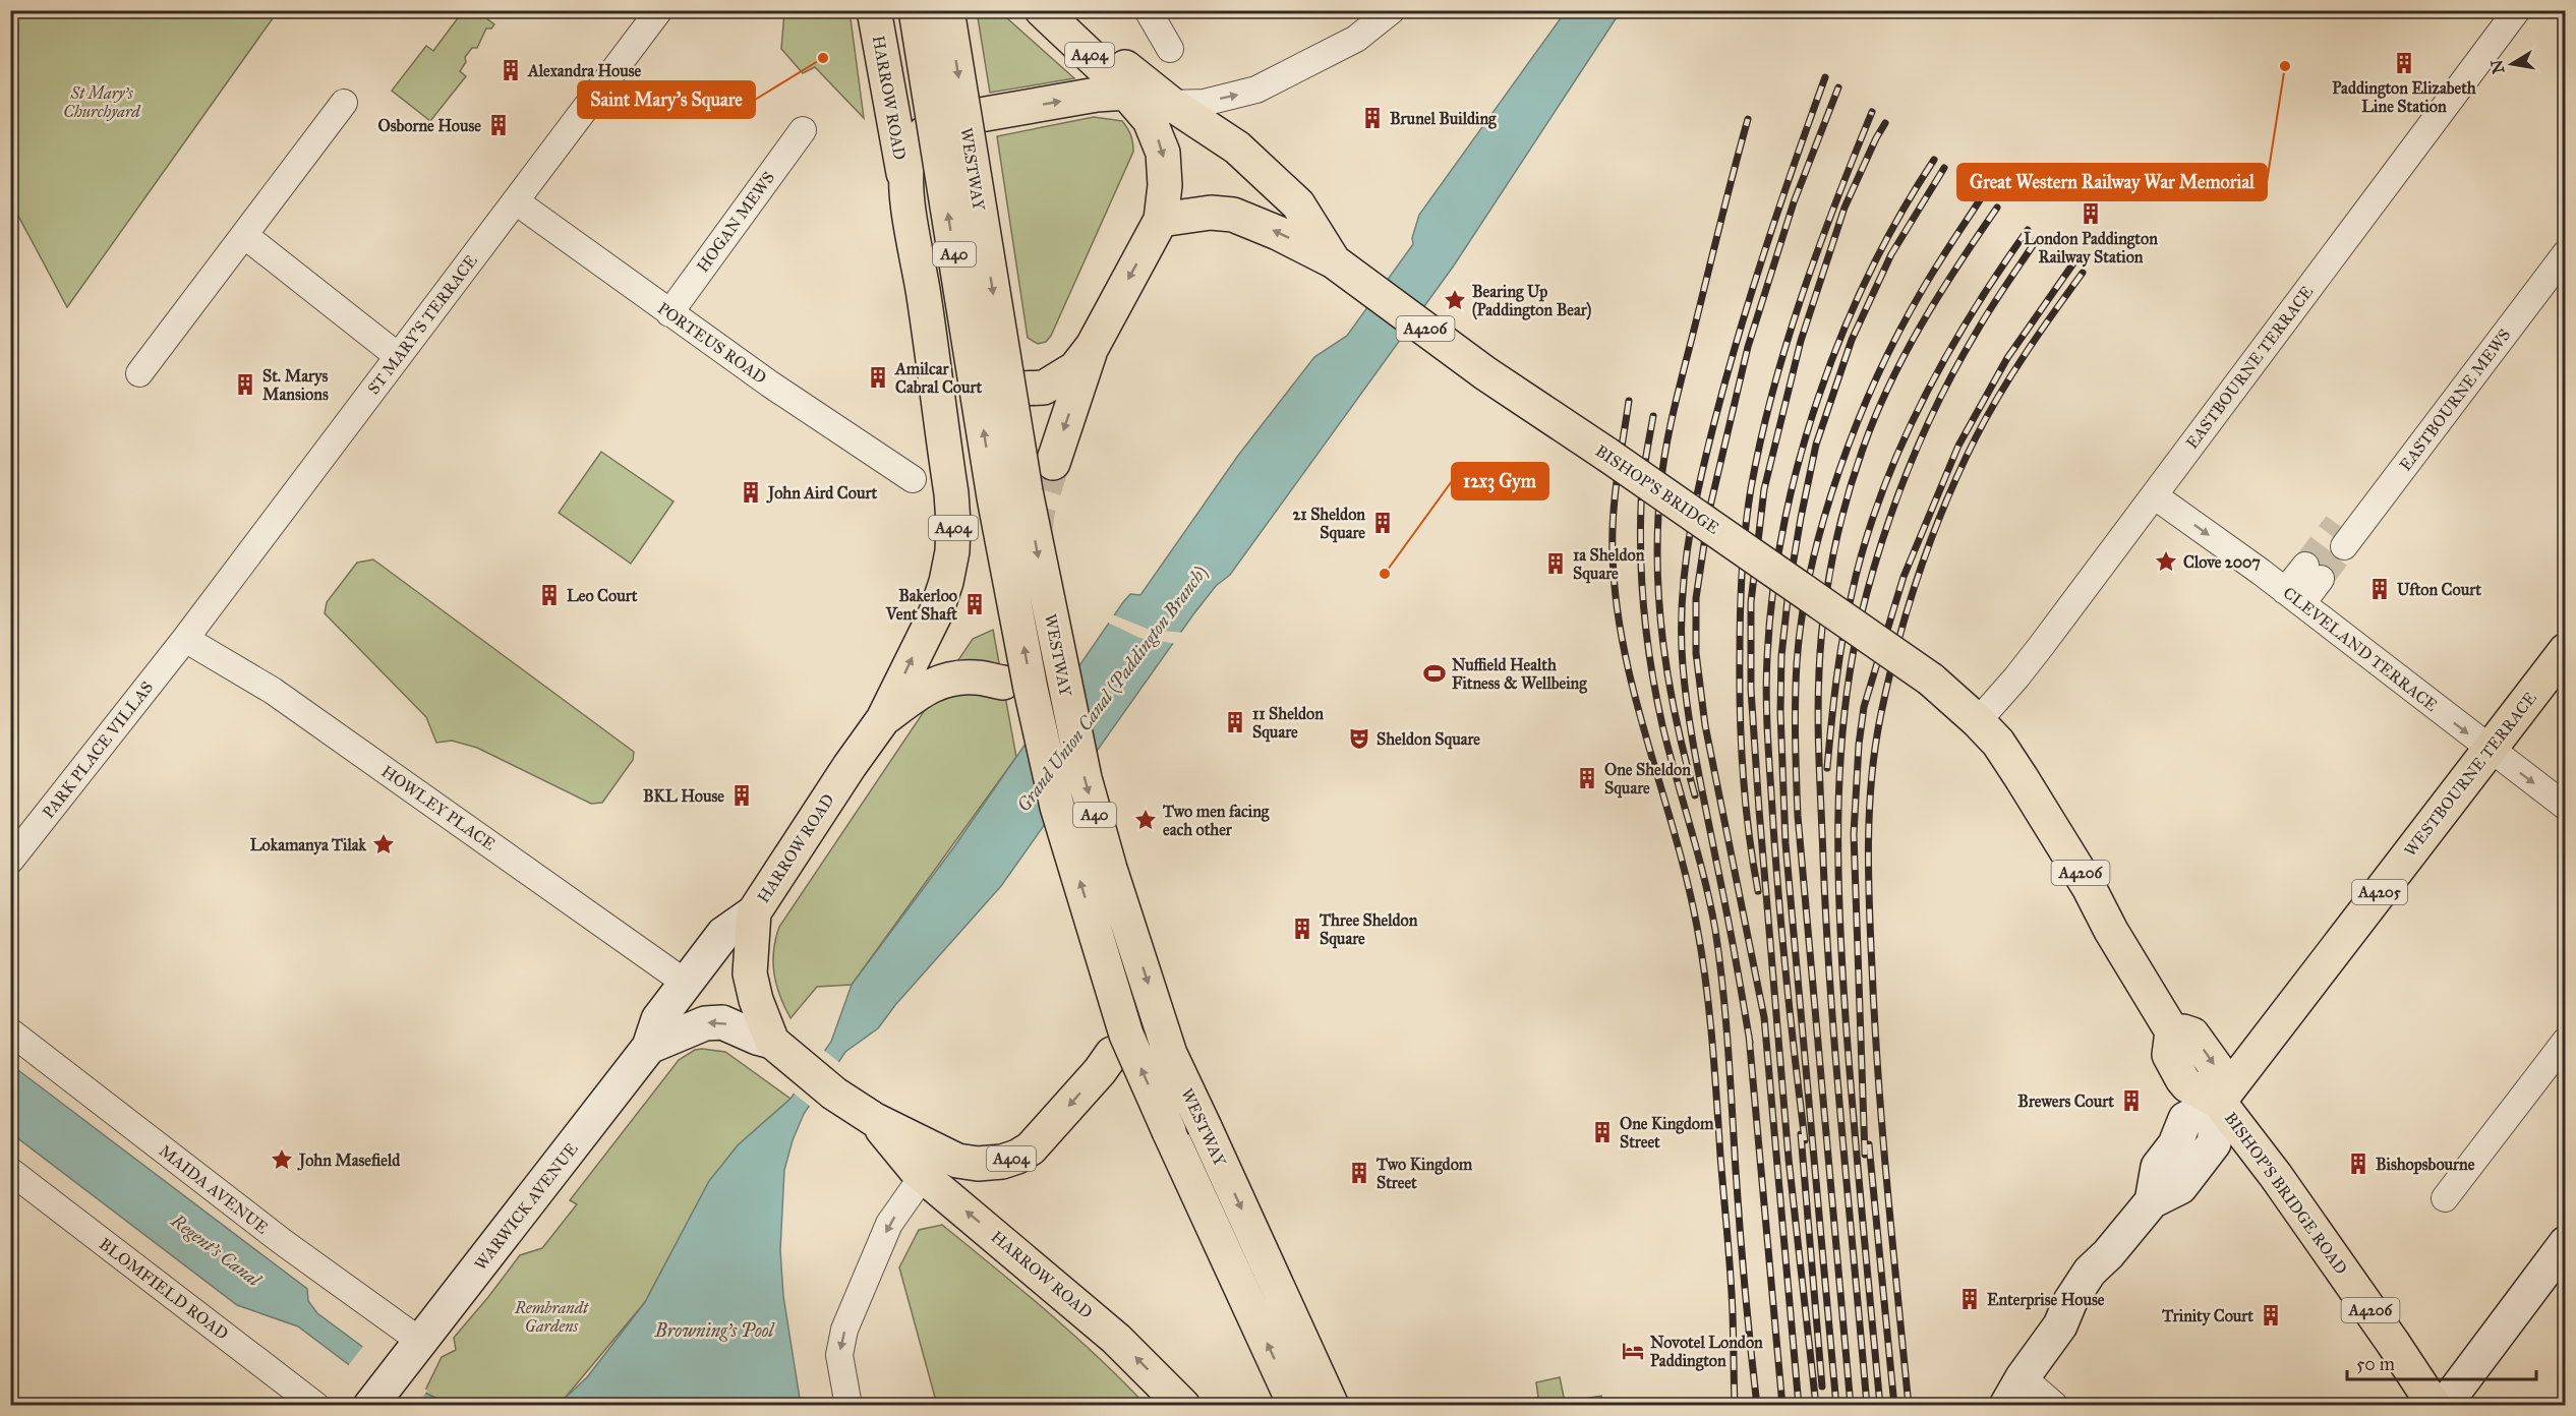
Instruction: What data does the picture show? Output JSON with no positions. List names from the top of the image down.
{
  "streets": {
    "main road": [
      "A404",
      "HARROW ROAD",
      "WESTWAY",
      "A40",
      "A4206",
      "BISHOP'S BRIDGE",
      "WESTBOURNE TERRACE",
      "A4205",
      "BISHOP'S BRIDGE ROAD"
    ],
    "street": [
      "HOGAN MEWS",
      "ST MARY'S TERRACE",
      "PORTEUS ROAD",
      "EASTBOURNE TERRACE",
      "EASTBOURNE MEWS",
      "CLEVELAND TERRACE",
      "PARK PLACE VILLAS",
      "HOWLEY PLACE",
      "MAIDA AVENUE",
      "WARWICK AVENUE",
      "BLOMFIELD ROAD"
    ]
  },
  "crossings": [
    ["A404", "A4206"],
    ["HARROW ROAD", "WARWICK AVENUE"],
    ["HOGAN MEWS", "PORTEUS ROAD"],
    ["ST MARY'S TERRACE", "PORTEUS ROAD"],
    ["ST MARY'S TERRACE", "PARK PLACE VILLAS"],
    ["ST MARY'S TERRACE", "HOWLEY PLACE"],
    ["A4206", "BISHOP'S BRIDGE"],
    ["EASTBOURNE TERRACE", "BISHOP'S BRIDGE"],
    ["EASTBOURNE TERRACE", "CLEVELAND TERRACE"],
    ["EASTBOURNE TERRACE", "BISHOP'S BRIDGE ROAD"],
    ["BISHOP'S BRIDGE", "BISHOP'S BRIDGE ROAD"],
    ["CLEVELAND TERRACE", "WESTBOURNE TERRACE"],
    ["PARK PLACE VILLAS", "HOWLEY PLACE"],
    ["WESTBOURNE TERRACE", "BISHOP'S BRIDGE ROAD"],
    ["HOWLEY PLACE", "WARWICK AVENUE"],
    ["MAIDA AVENUE", "WARWICK AVENUE"]
  ],
  "one_way": ["CLEVELAND TERRACE"],
  "water": ["Grand Union Canal (Paddington Branch)", "Regent's Canal", "Browning's Pool"],
  "parks": ["St Mary's Churchyard", "Rembrandt Gardens"],
  "places": {
    "other": ["Saint Mary's Square", "Great Western Railway War Memorial", "12x3 Gym"],
    "building": [
      "Paddington Elizabeth Line Station",
      "Alexandra House",
      "Brunel Building",
      "Osborne House",
      "London Paddington Railway Station",
      "Amilcar Cabral Court",
      "St. Marys Mansions",
      "John Aird Court",
      "21 Sheldon Square",
      "1a Sheldon Square",
      "Ufton Court",
      "Leo Court",
      "Bakerloo Vent Shaft",
      "11 Sheldon Square",
      "One Sheldon Square",
      "BKL House",
      "Three Sheldon Square",
      "Brewers Court",
      "One Kingdom Street",
      "Bishopsbourne",
      "Two Kingdom Street",
      "Enterprise House",
      "Trinity Court"
    ],
    "place": [
      "Bearing Up (Paddington Bear)",
      "Clove 2007",
      "Two men facing each other",
      "Lokamanya Tilak",
      "John Masefield"
    ],
    "sports": ["Nuffield Health Fitness & Wellbeing"],
    "theatre": ["Sheldon Square"],
    "hotel": ["Novotel London Paddington"]
  },
  "scale_bar": "50 m",
  "north": "left"
}
